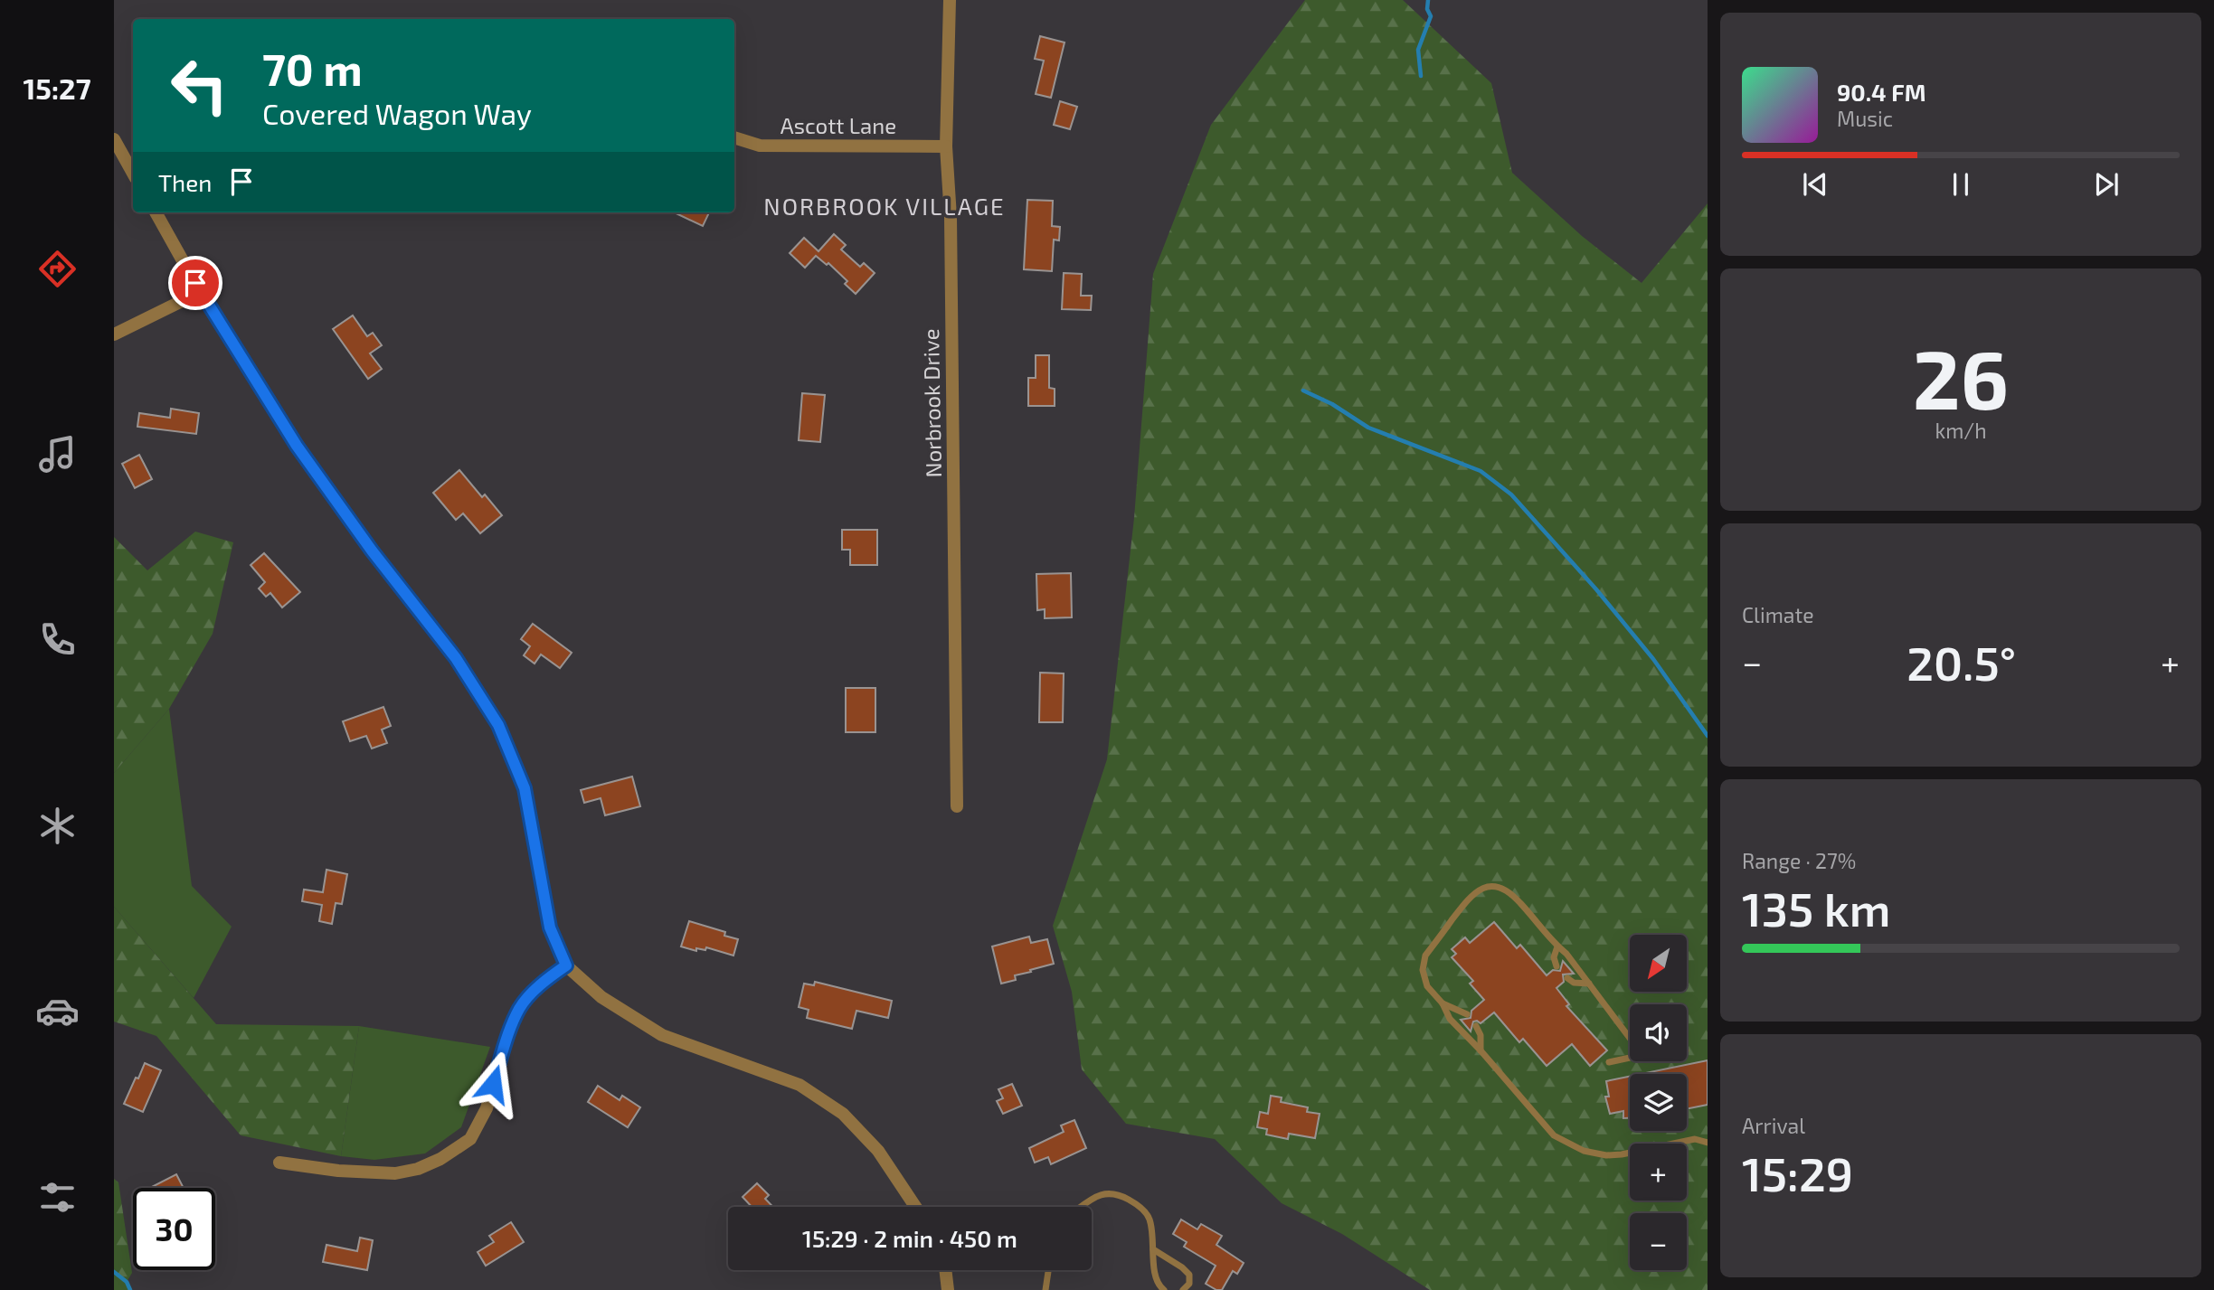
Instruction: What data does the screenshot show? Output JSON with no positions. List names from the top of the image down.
{
  "streets": {
    "street": ["Ascott Lane", "Norbrook Drive"]
  },
  "crossings": [
    ["Ascott Lane", "Norbrook Drive"]
  ],
  "districts": ["NORBROOK VILLAGE"],
  "north": "bottom left",
  "page": {
    "tabs": "15:27",
    "turn": ["70 m", "Covered Wagon Way"],
    "song": ["90.4 FM", "Music"],
    "then": "Then",
    "tile": [
      ["26", "km/h"],
      "Climate",
      ["Range · 27%", "135 km"],
      ["Arrival", "15:29"]
    ],
    "heat": ["−", "20.5°", "+"],
    "map_buttons": ["+", "−"],
    "limit": "30",
    "trip": "15:29 · 2 min · 450 m"
  }
}
